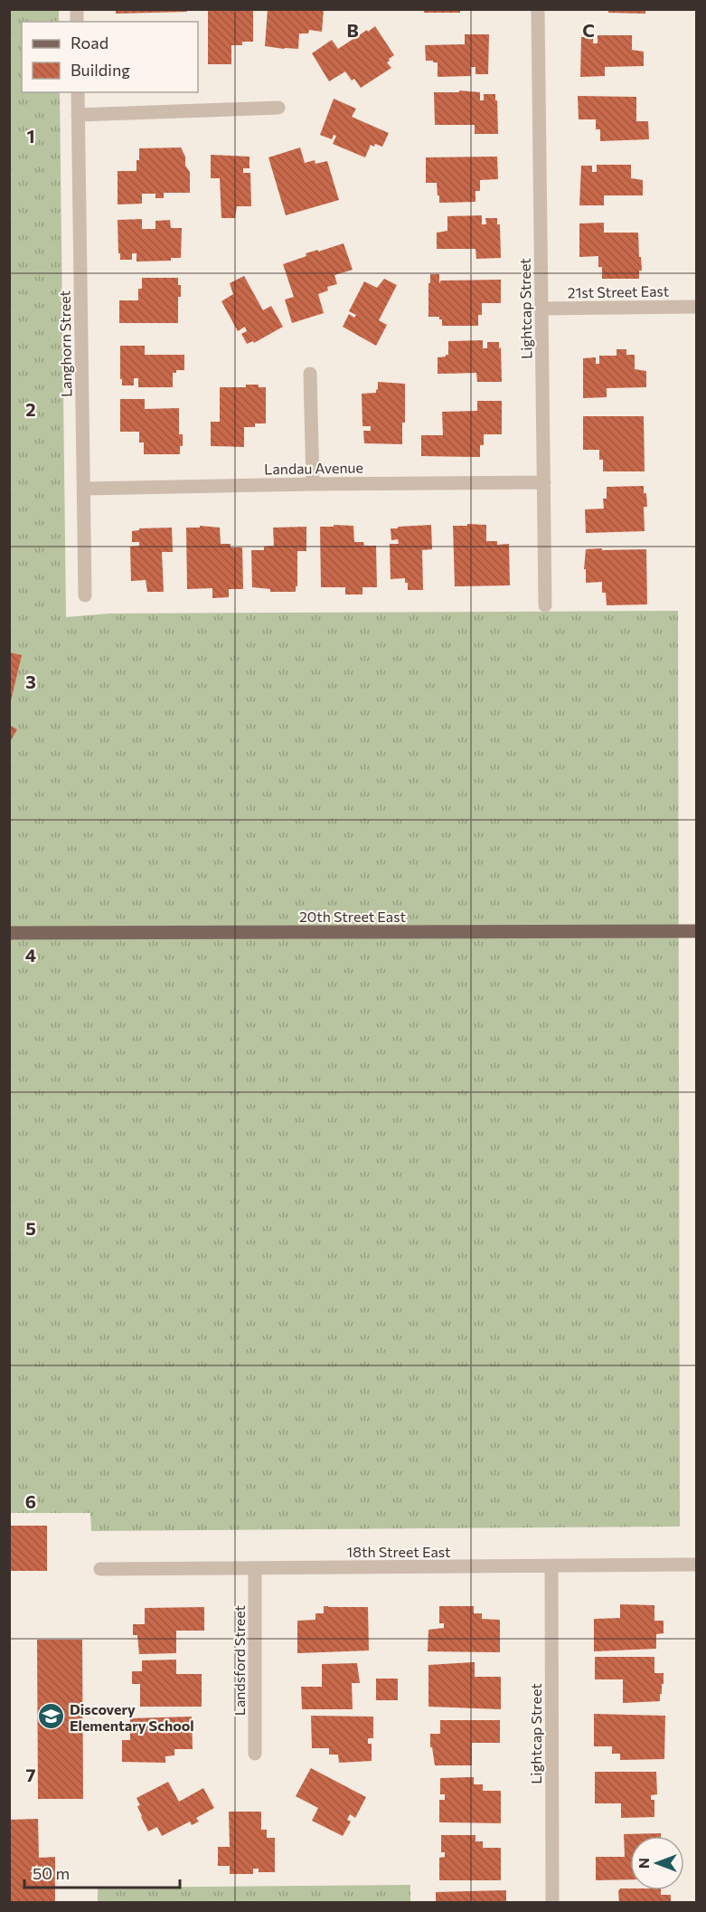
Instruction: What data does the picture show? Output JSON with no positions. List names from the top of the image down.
{
  "streets": {
    "main road": ["20th Street East"],
    "street": [
      "21st Street East",
      "Lightcap Street",
      "Langhorn Street",
      "Landau Avenue",
      "18th Street East",
      "Landsford Street"
    ]
  },
  "crossings": [
    ["21st Street East", "Lightcap Street"],
    ["Lightcap Street", "Landau Avenue"],
    ["Lightcap Street", "18th Street East"],
    ["Langhorn Street", "Landau Avenue"],
    ["18th Street East", "Landsford Street"]
  ],
  "places": {
    "school or university": ["Discovery Elementary School"]
  },
  "legend": ["Road", "Building"],
  "scale_bar": "50 m",
  "north": "left",
  "grid": {
    "columns": ["B", "C"],
    "rows": [
      "1",
      "2",
      "3",
      "4",
      "5",
      "6",
      "7"
    ]
  }
}
